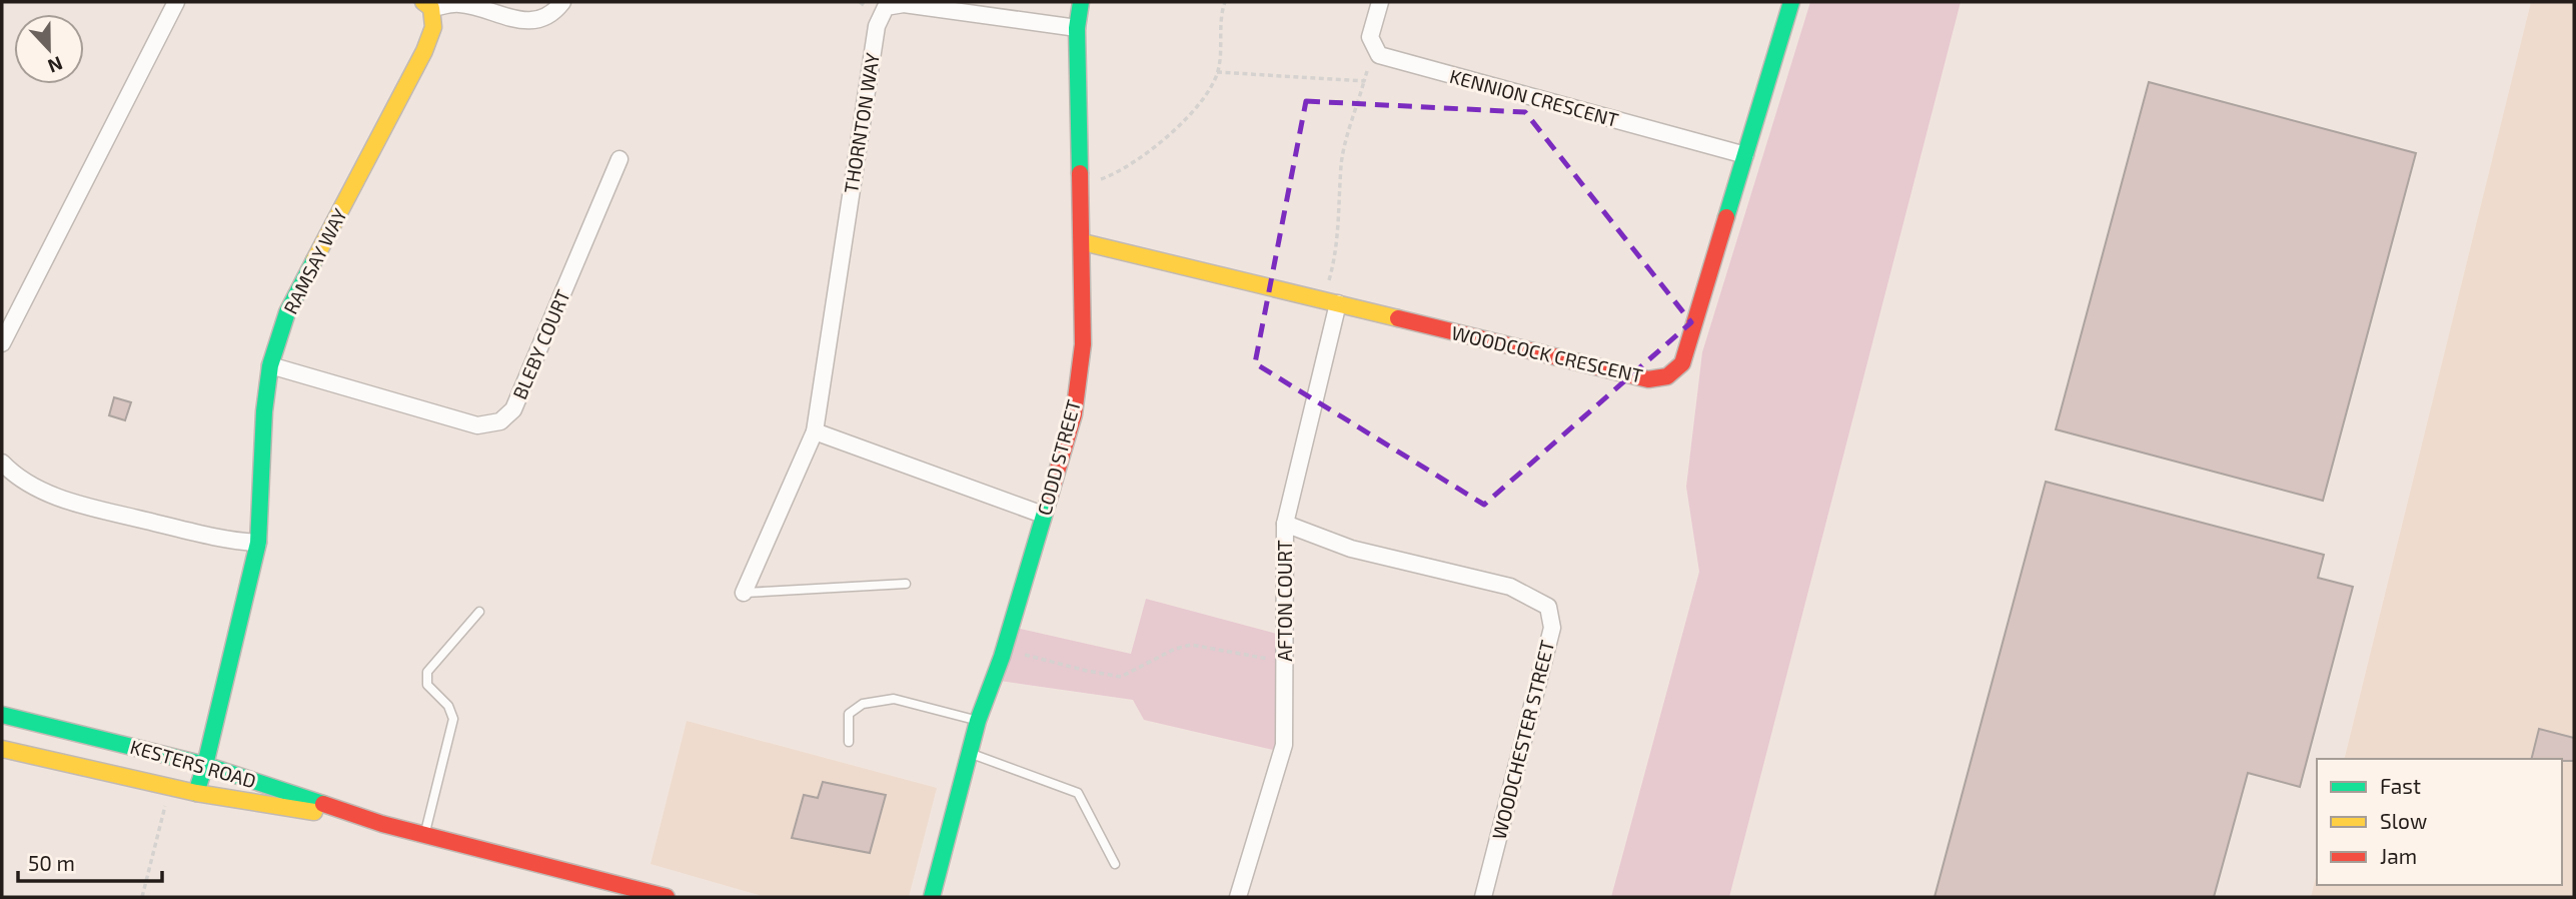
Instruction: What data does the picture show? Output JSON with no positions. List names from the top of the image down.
{
  "streets": {
    "street": [
      "KENNION CRESCENT",
      "THORNTON WAY",
      "RAMSAY WAY",
      "BLEBY COURT",
      "WOODCOCK CRESCENT",
      "CODD STREET",
      "AFTON COURT",
      "WOODCHESTER STREET",
      "KESTERS ROAD"
    ]
  },
  "crossings": [
    ["KENNION CRESCENT", "WOODCOCK CRESCENT"],
    ["THORNTON WAY", "CODD STREET"],
    ["RAMSAY WAY", "BLEBY COURT"],
    ["RAMSAY WAY", "KESTERS ROAD"],
    ["WOODCOCK CRESCENT", "CODD STREET"],
    ["WOODCOCK CRESCENT", "AFTON COURT"],
    ["AFTON COURT", "WOODCHESTER STREET"]
  ],
  "legend": ["Fast", "Slow", "Jam"],
  "scale_bar": "50 m",
  "north": "bottom"
}
